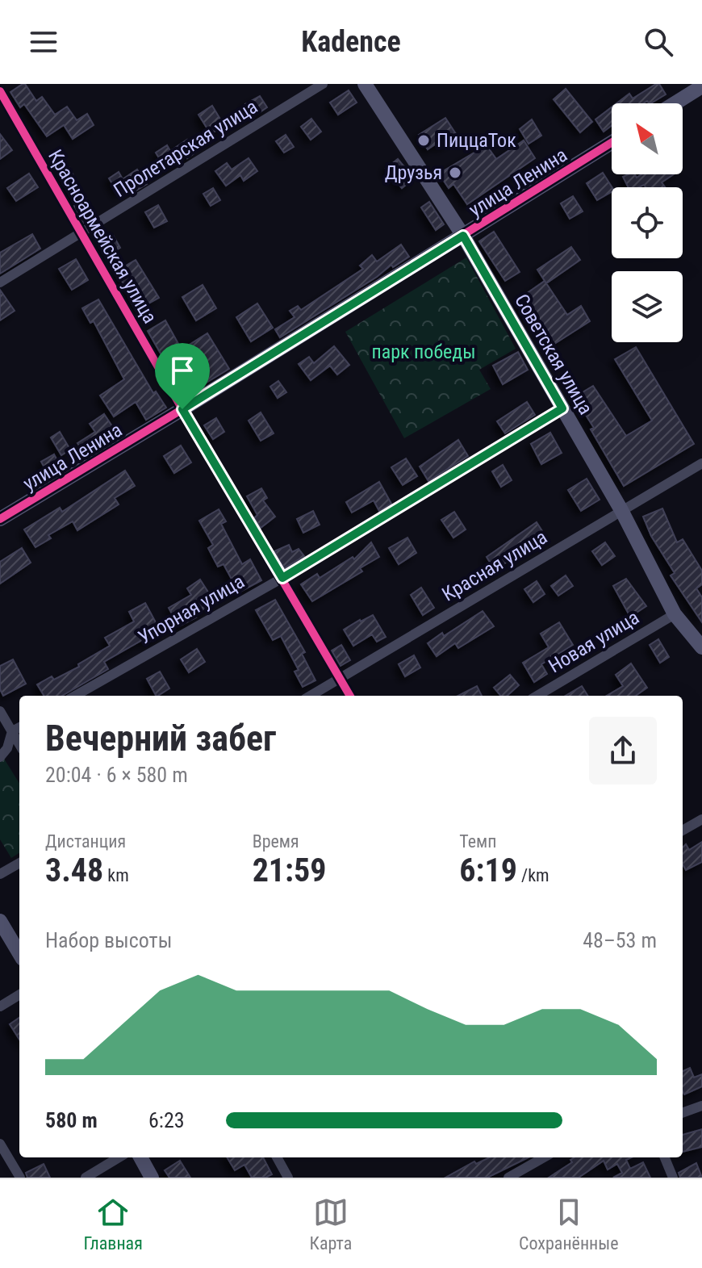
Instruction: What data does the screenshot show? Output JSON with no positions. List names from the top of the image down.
{
  "streets": {
    "street": [
      "Пролетарская улица",
      "улица Ленина",
      "Красноармейская улица",
      "Советская улица",
      "Красная улица",
      "Упорная улица",
      "Новая улица"
    ]
  },
  "crossings": [
    ["Пролетарская улица", "Красноармейская улица"],
    ["улица Ленина", "Красноармейская улица"],
    ["улица Ленина", "Советская улица"],
    ["Красноармейская улица", "Красная улица"],
    ["Красноармейская улица", "Упорная улица"],
    ["Советская улица", "Красная улица"],
    ["Советская улица", "Упорная улица"],
    ["Советская улица", "Новая улица"]
  ],
  "parks": ["парк победы"],
  "places": ["ПиццаТок", "Друзья"],
  "north": "top left",
  "page": {
    "header": "Kadence",
    "heading": ["Вечерний забег", "20:04 · 6 × 580 m"],
    "stats": [
      ["Дистанция", "3.48 km"],
      ["Время", "21:59"],
      ["Темп", "6:19 /km"]
    ],
    "chart": ["Набор высоты", "48–53 m"],
    "list": [
      {
        "name": "580 m",
        "note": "6:23"
      }
    ],
    "tabs": ["Главная", "Карта", "Сохранённые"]
  }
}
